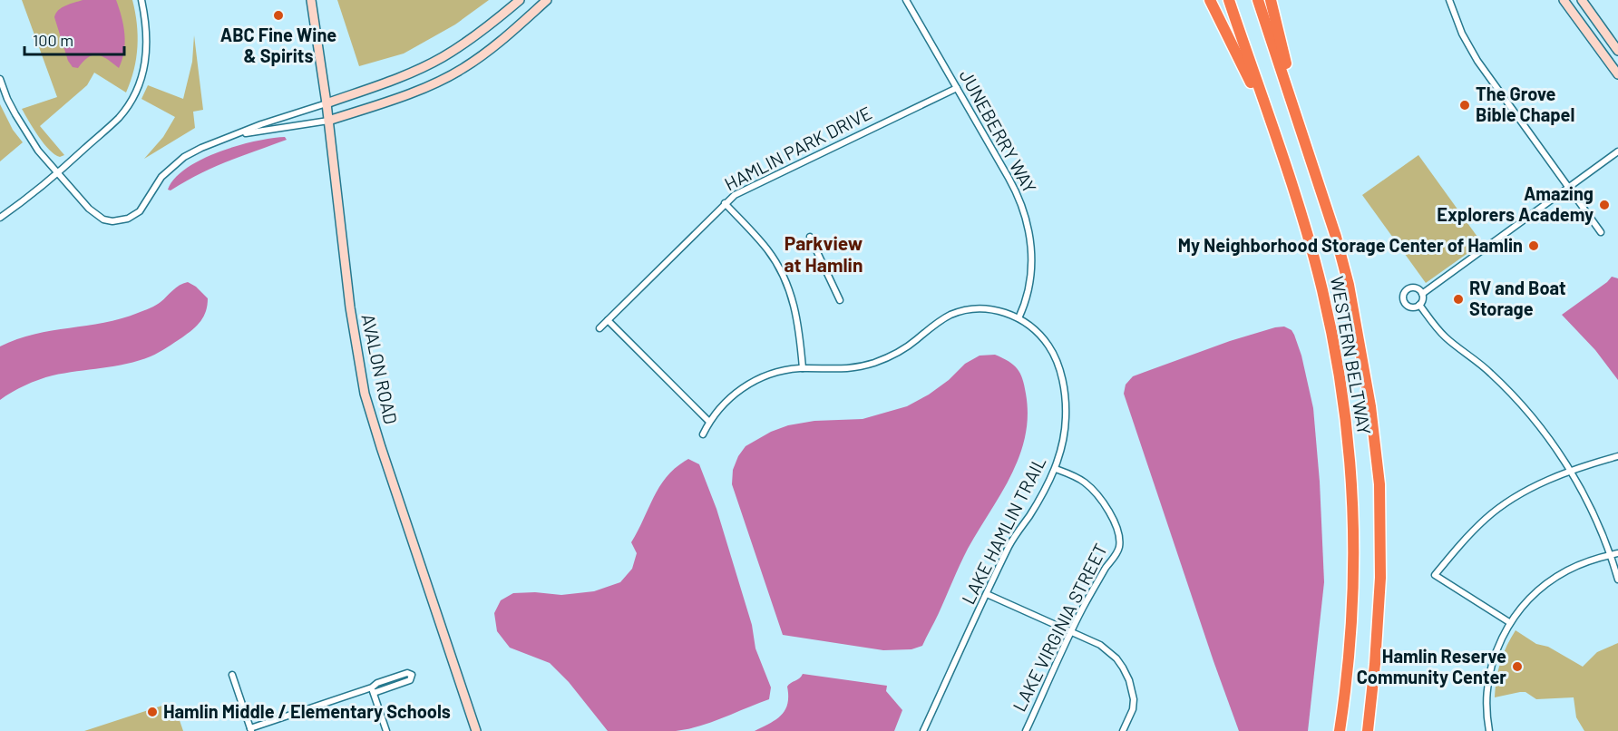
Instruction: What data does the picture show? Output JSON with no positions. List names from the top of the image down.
{
  "streets": {
    "highway": ["WESTERN BELTWAY"],
    "main road": ["AVALON ROAD"],
    "street": [
      "JUNEBERRY WAY",
      "HAMLIN PARK DRIVE",
      "LAKE HAMLIN TRAIL",
      "LAKE VIRGINIA STREET"
    ]
  },
  "crossings": [
    ["JUNEBERRY WAY", "HAMLIN PARK DRIVE"],
    ["JUNEBERRY WAY", "LAKE HAMLIN TRAIL"],
    ["LAKE HAMLIN TRAIL", "LAKE VIRGINIA STREET"]
  ],
  "districts": ["Parkview at Hamlin"],
  "places": [
    "ABC Fine Wine & Spirits",
    "The Grove Bible Chapel",
    "Amazing Explorers Academy",
    "My Neighborhood Storage Center of Hamlin",
    "RV and Boat Storage",
    "Hamlin Reserve Community Center",
    "Hamlin Middle / Elementary Schools"
  ],
  "scale_bar": "100 m"
}
